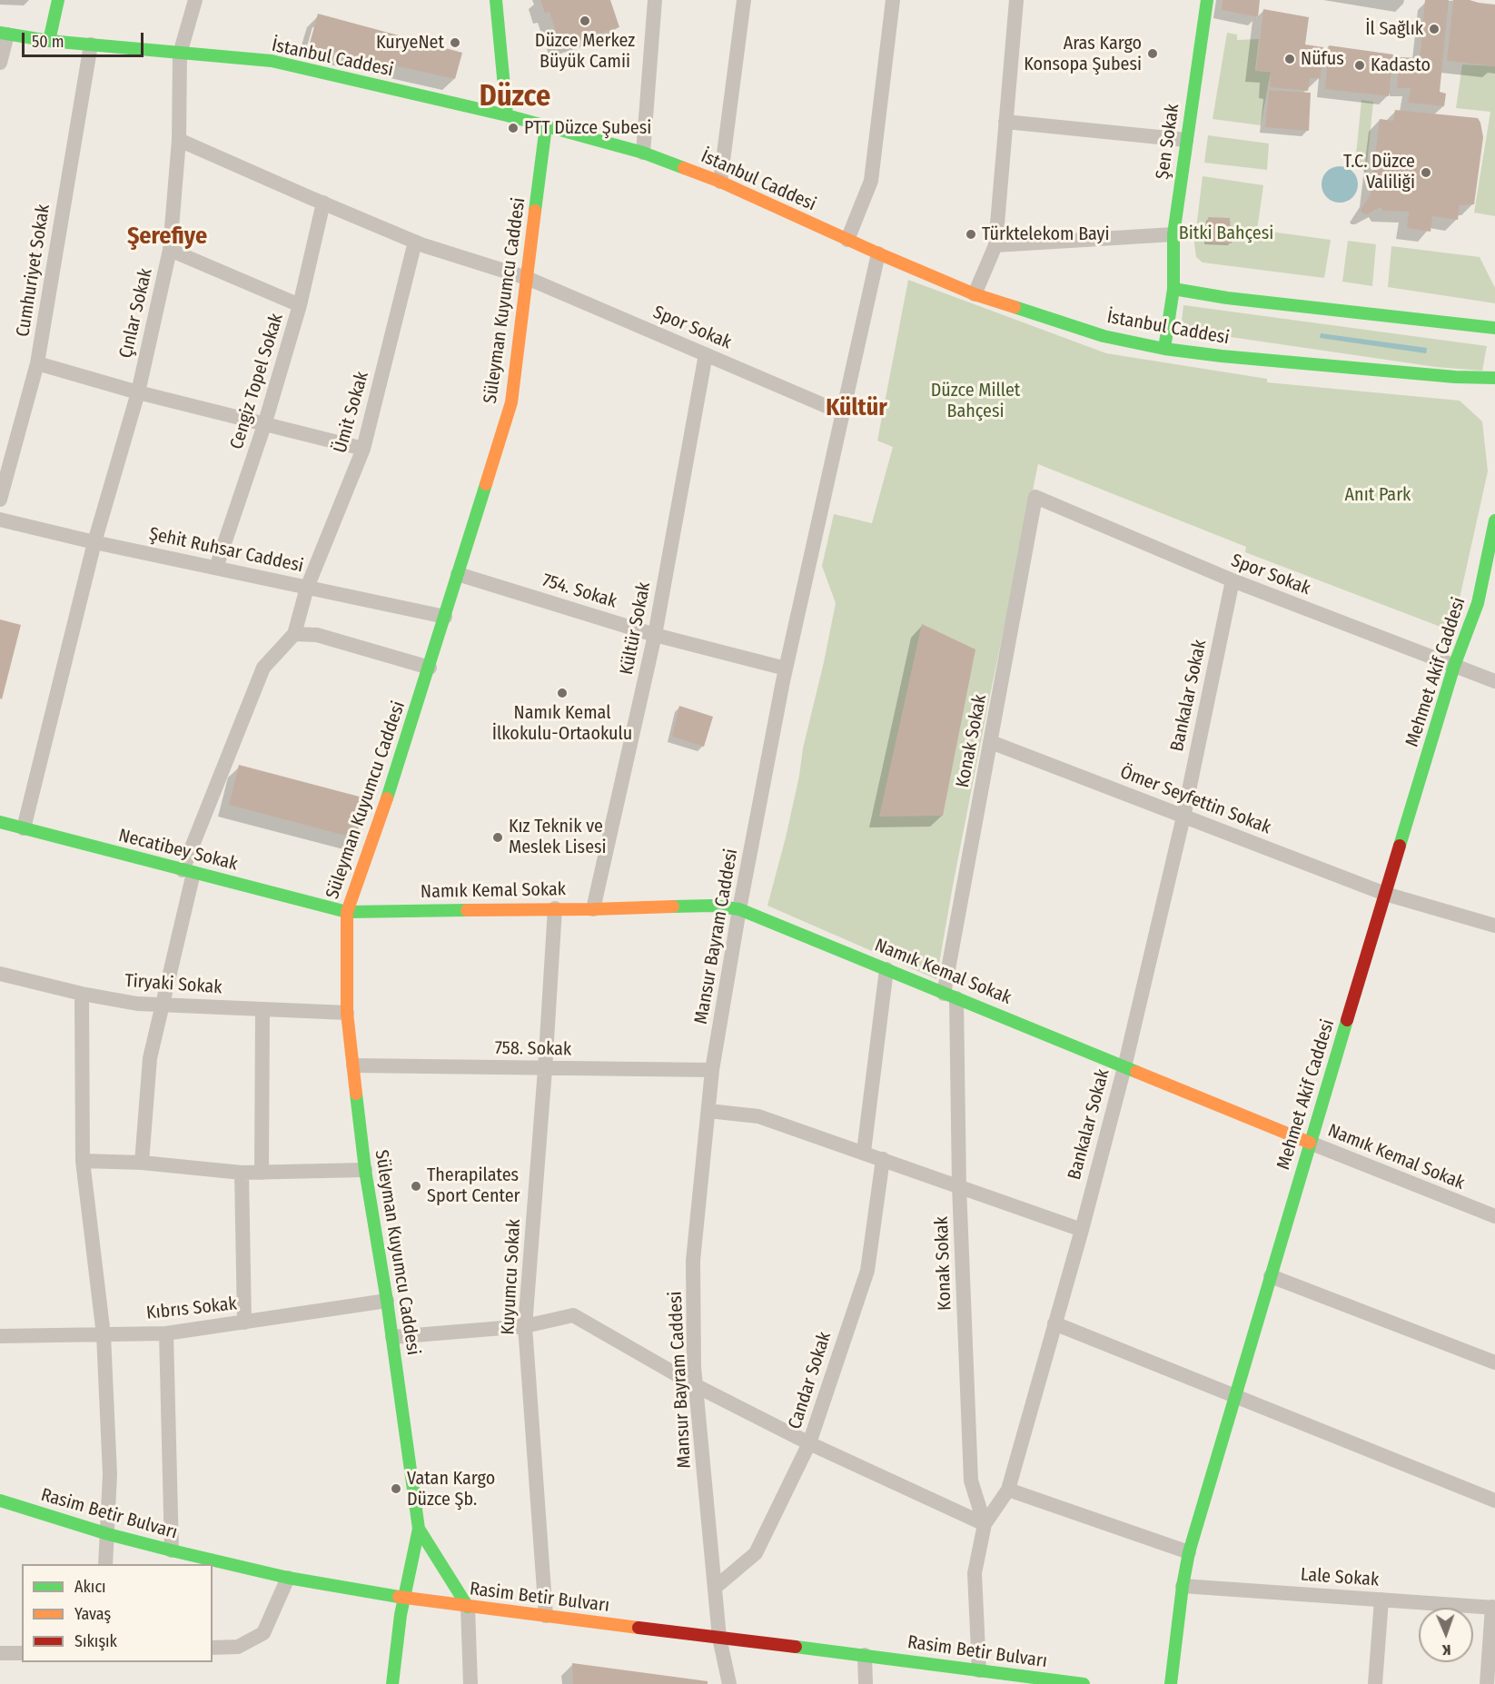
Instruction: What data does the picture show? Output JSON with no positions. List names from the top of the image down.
{
  "streets": {
    "main road": [
      "İstanbul Caddesi",
      "Şen Sokak",
      "Süleyman Kuyumcu Caddesi",
      "Mehmet Akif Caddesi",
      "Necatibey Sokak",
      "Namık Kemal Sokak",
      "Rasim Betir Bulvarı"
    ],
    "street": [
      "Cumhuriyet Sokak",
      "Çınlar Sokak",
      "Spor Sokak",
      "Cengiz Topel Sokak",
      "Ümit Sokak",
      "Şehit Ruhsar Caddesi",
      "754. Sokak",
      "Kültür Sokak",
      "Bankalar Sokak",
      "Konak Sokak",
      "Ömer Seyfettin Sokak",
      "Mansur Bayram Caddesi",
      "Tiryaki Sokak",
      "758. Sokak",
      "Kuyumcu Sokak",
      "Kıbrıs Sokak",
      "Candar Sokak",
      "Lale Sokak"
    ]
  },
  "crossings": [
    ["İstanbul Caddesi", "Şen Sokak"],
    ["İstanbul Caddesi", "Cumhuriyet Sokak"],
    ["İstanbul Caddesi", "Süleyman Kuyumcu Caddesi"],
    ["İstanbul Caddesi", "Çınlar Sokak"],
    ["İstanbul Caddesi", "Mansur Bayram Caddesi"],
    ["Süleyman Kuyumcu Caddesi", "Spor Sokak"],
    ["Süleyman Kuyumcu Caddesi", "Şehit Ruhsar Caddesi"],
    ["Süleyman Kuyumcu Caddesi", "754. Sokak"],
    ["Süleyman Kuyumcu Caddesi", "Necatibey Sokak"],
    ["Süleyman Kuyumcu Caddesi", "Namık Kemal Sokak"],
    ["Süleyman Kuyumcu Caddesi", "Tiryaki Sokak"],
    ["Süleyman Kuyumcu Caddesi", "758. Sokak"],
    ["Süleyman Kuyumcu Caddesi", "Kıbrıs Sokak"],
    ["Çınlar Sokak", "Spor Sokak"],
    ["Çınlar Sokak", "Şehit Ruhsar Caddesi"],
    ["Çınlar Sokak", "Necatibey Sokak"],
    ["Spor Sokak", "Cengiz Topel Sokak"],
    ["Spor Sokak", "Ümit Sokak"],
    ["Spor Sokak", "Kültür Sokak"],
    ["Spor Sokak", "Mehmet Akif Caddesi"],
    ["Spor Sokak", "Bankalar Sokak"],
    ["Spor Sokak", "Konak Sokak"],
    ["Spor Sokak", "Mansur Bayram Caddesi"],
    ["Cengiz Topel Sokak", "Şehit Ruhsar Caddesi"],
    ["Ümit Sokak", "Şehit Ruhsar Caddesi"],
    ["754. Sokak", "Kültür Sokak"],
    ["754. Sokak", "Mansur Bayram Caddesi"],
    ["Kültür Sokak", "Namık Kemal Sokak"],
    ["Mehmet Akif Caddesi", "Ömer Seyfettin Sokak"],
    ["Mehmet Akif Caddesi", "Namık Kemal Sokak"],
    ["Mehmet Akif Caddesi", "Lale Sokak"],
    ["Bankalar Sokak", "Konak Sokak"],
    ["Bankalar Sokak", "Ömer Seyfettin Sokak"],
    ["Bankalar Sokak", "Namık Kemal Sokak"],
    ["Bankalar Sokak", "Rasim Betir Bulvarı"],
    ["Konak Sokak", "Ömer Seyfettin Sokak"],
    ["Konak Sokak", "Namık Kemal Sokak"],
    ["Necatibey Sokak", "Namık Kemal Sokak"],
    ["Namık Kemal Sokak", "Mansur Bayram Caddesi"],
    ["Namık Kemal Sokak", "Kuyumcu Sokak"],
    ["Mansur Bayram Caddesi", "758. Sokak"],
    ["Mansur Bayram Caddesi", "Candar Sokak"],
    ["Mansur Bayram Caddesi", "Rasim Betir Bulvarı"],
    ["758. Sokak", "Kuyumcu Sokak"],
    ["Kuyumcu Sokak", "Rasim Betir Bulvarı"]
  ],
  "districts": ["Düzce", "Şerefiye", "Kültür"],
  "parks": ["Bitki Bahçesi", "Düzce Millet Bahçesi", "Anıt Park"],
  "places": [
    "Düzce Merkez Büyük Camii",
    "İl Sağlık",
    "KuryeNet",
    "Aras Kargo Konsopa Şubesi",
    "Nüfus",
    "Kadasto",
    "PTT Düzce Şubesi",
    "T.C. Düzce Valiliği",
    "Türktelekom Bayi",
    "Namık Kemal İlkokulu-Ortaokulu",
    "Kız Teknik ve Meslek Lisesi",
    "Therapilates Sport Center",
    "Vatan Kargo Düzce Şb."
  ],
  "legend": ["Akıcı", "Yavaş", "Sıkışık"],
  "scale_bar": "50 m",
  "north": "bottom"
}
